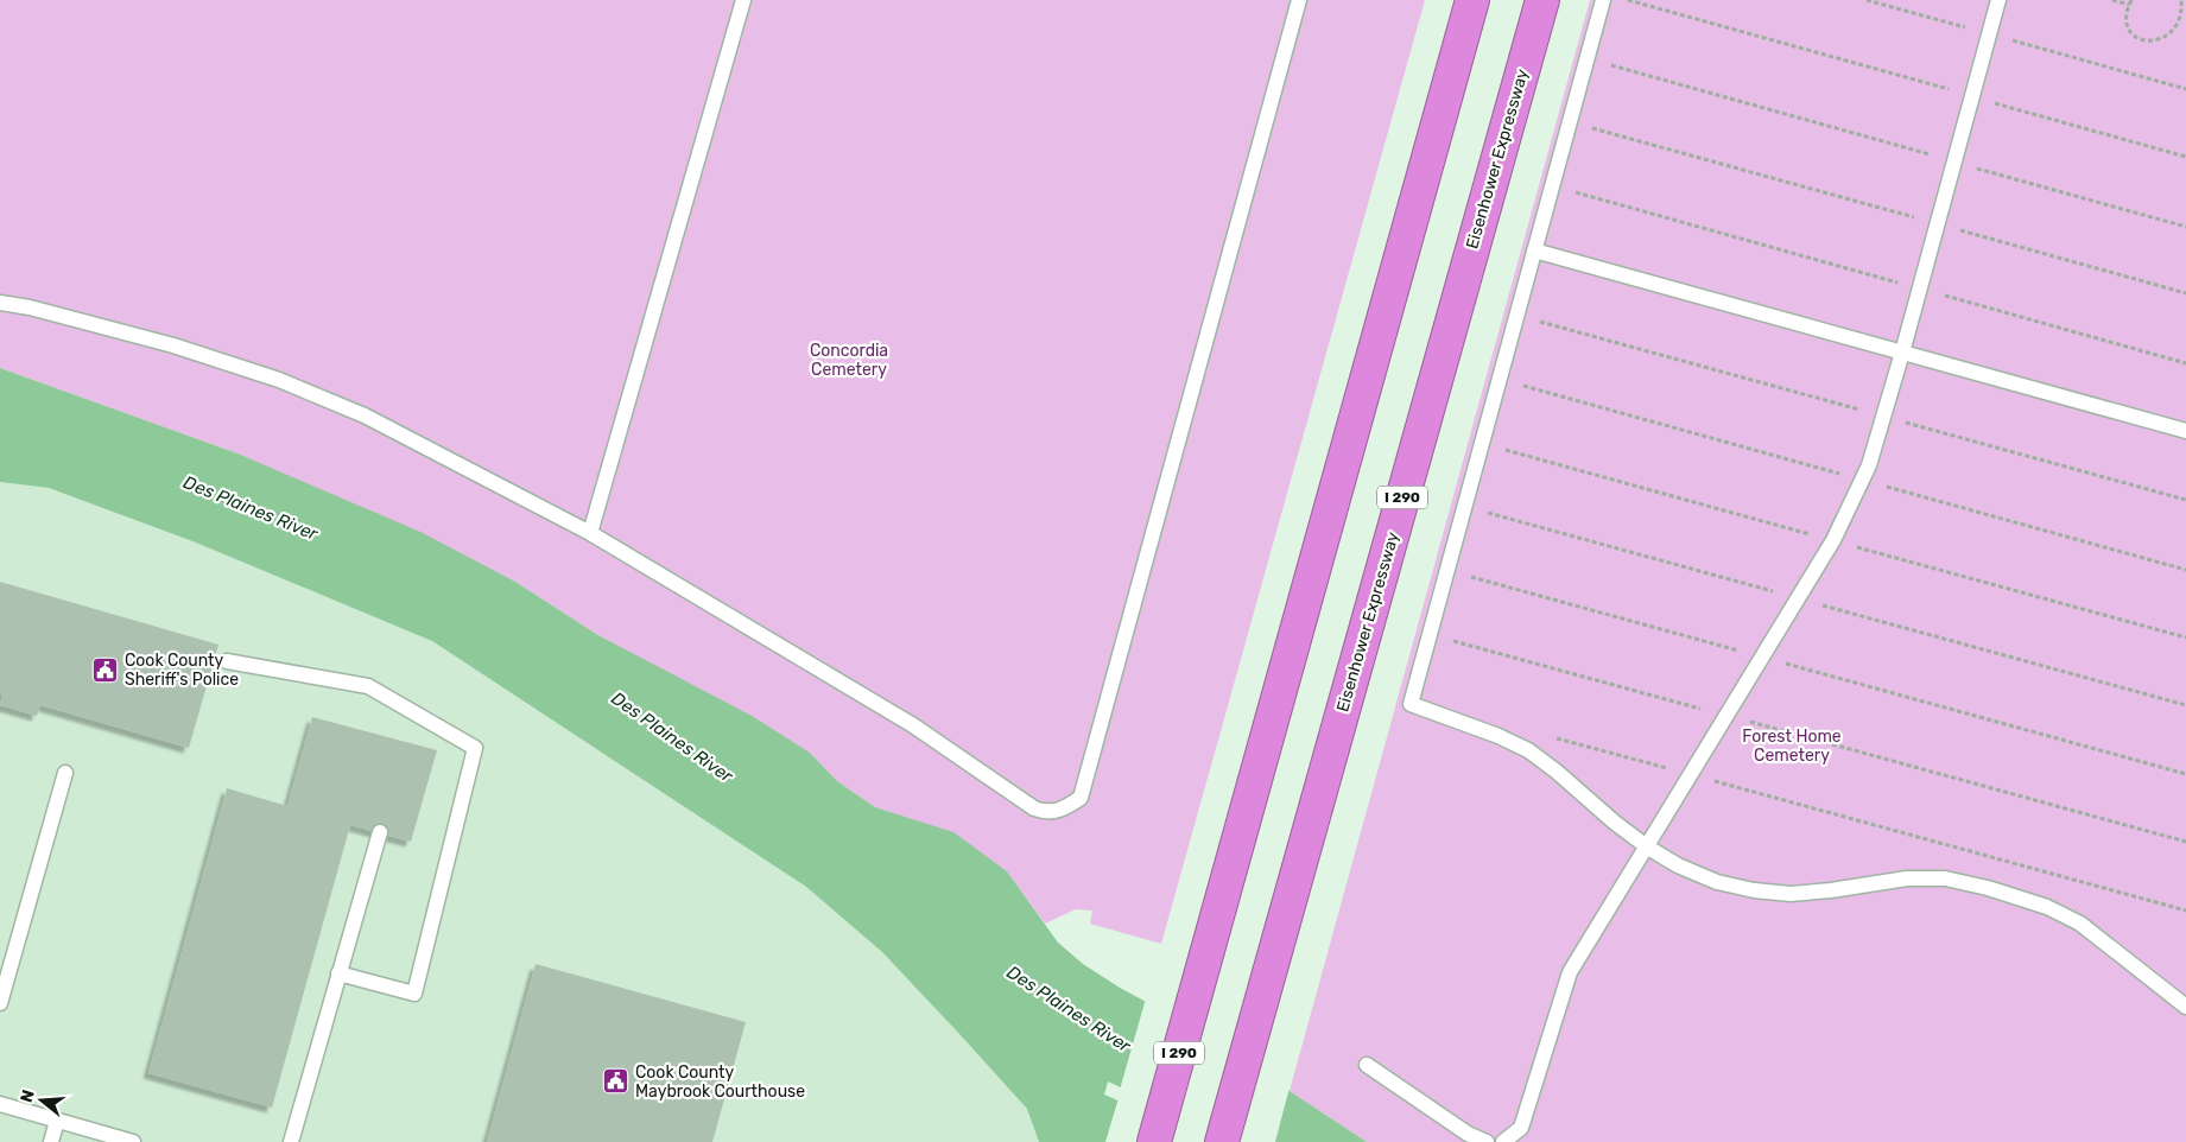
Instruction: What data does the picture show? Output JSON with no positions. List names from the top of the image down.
{
  "streets": {
    "highway": ["Eisenhower Expressway", "I 290"]
  },
  "water": ["Des Plaines River"],
  "parks": ["Concordia Cemetery", "Forest Home Cemetery"],
  "places": {
    "public building": ["Cook County Sheriff's Police", "Cook County Maybrook Courthouse"]
  },
  "north": "left"
}
